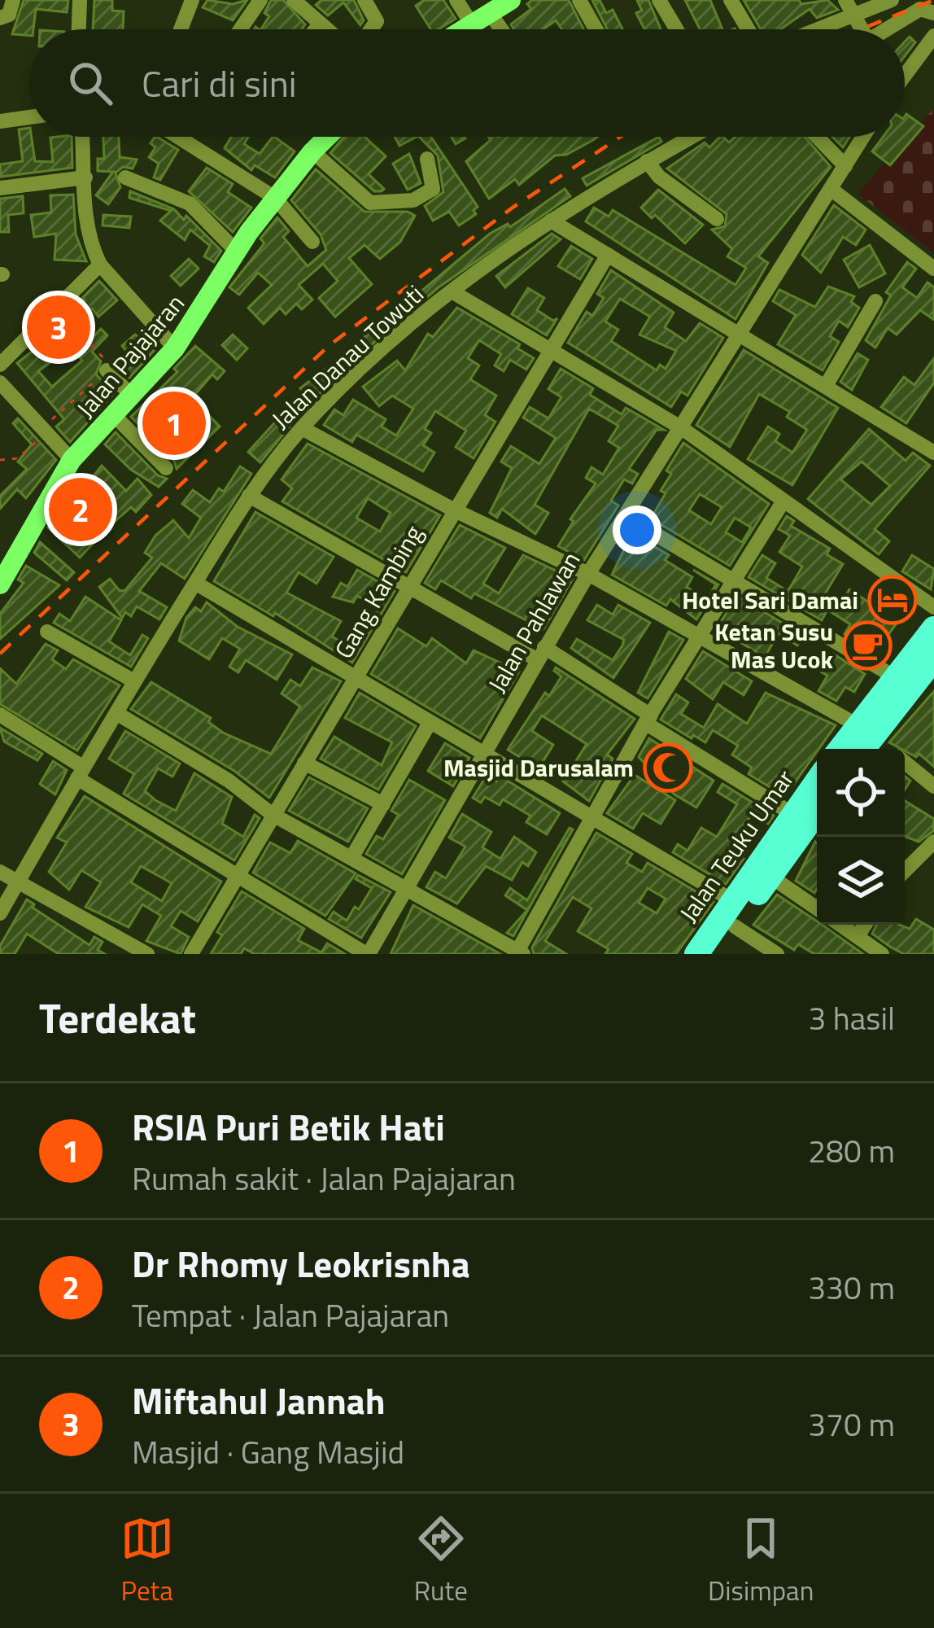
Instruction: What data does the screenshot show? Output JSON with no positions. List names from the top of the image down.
{
  "streets": {
    "highway": ["Jalan Teuku Umar"],
    "main road": ["Jalan Pajajaran"],
    "street": ["Jalan Danau Towuti", "Gang Kambing", "Jalan Pahlawan"]
  },
  "places": {
    "hotel": ["Hotel Sari Damai"],
    "cafe": ["Ketan Susu Mas Ucok"],
    "mosque": ["Masjid Darusalam"]
  },
  "page": {
    "search": "Cari di sini",
    "pins": ["3", "1", "2"],
    "heading": ["Terdekat", "3 hasil"],
    "list": [
      {
        "mark": "1",
        "name": "RSIA Puri Betik Hati",
        "note": "Rumah sakit · Jalan Pajajaran",
        "value": "280 m"
      },
      {
        "mark": "2",
        "name": "Dr Rhomy Leokrisnha",
        "note": "Tempat · Jalan Pajajaran",
        "value": "330 m"
      },
      {
        "mark": "3",
        "name": "Miftahul Jannah",
        "note": "Masjid · Gang Masjid",
        "value": "370 m"
      }
    ],
    "nav": ["Peta", "Rute", "Disimpan"]
  }
}
